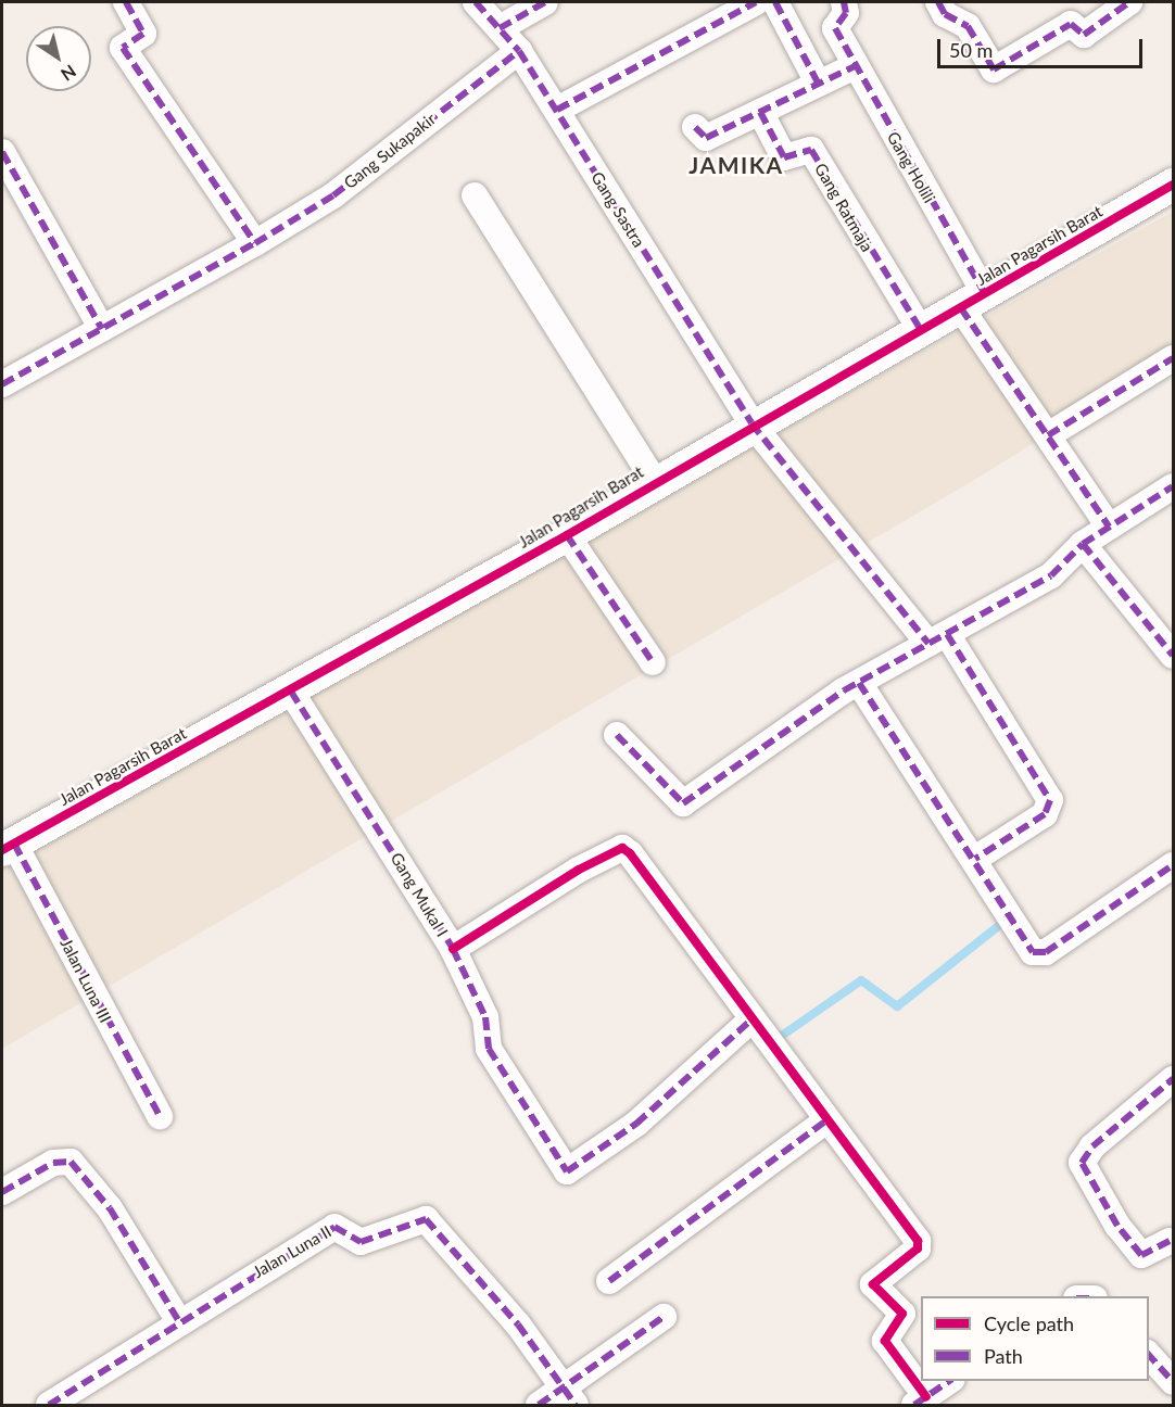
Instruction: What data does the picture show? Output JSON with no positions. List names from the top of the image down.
{
  "streets": {
    "street": [
      "Gang Sukapakir",
      "Gang Holili",
      "Gang Ratmaja",
      "Gang Sastra",
      "Jalan Pagarsih Barat",
      "Gang Mukal I",
      "Jalan Luna III",
      "Jalan Luna II"
    ]
  },
  "crossings": [
    ["Gang Sukapakir", "Gang Sastra"],
    ["Gang Holili", "Jalan Pagarsih Barat"],
    ["Gang Ratmaja", "Jalan Pagarsih Barat"],
    ["Gang Sastra", "Jalan Pagarsih Barat"],
    ["Jalan Pagarsih Barat", "Gang Mukal I"],
    ["Jalan Pagarsih Barat", "Jalan Luna III"]
  ],
  "districts": ["JAMIKA"],
  "legend": ["Cycle path", "Path"],
  "scale_bar": "50 m",
  "north": "bottom right"
}
